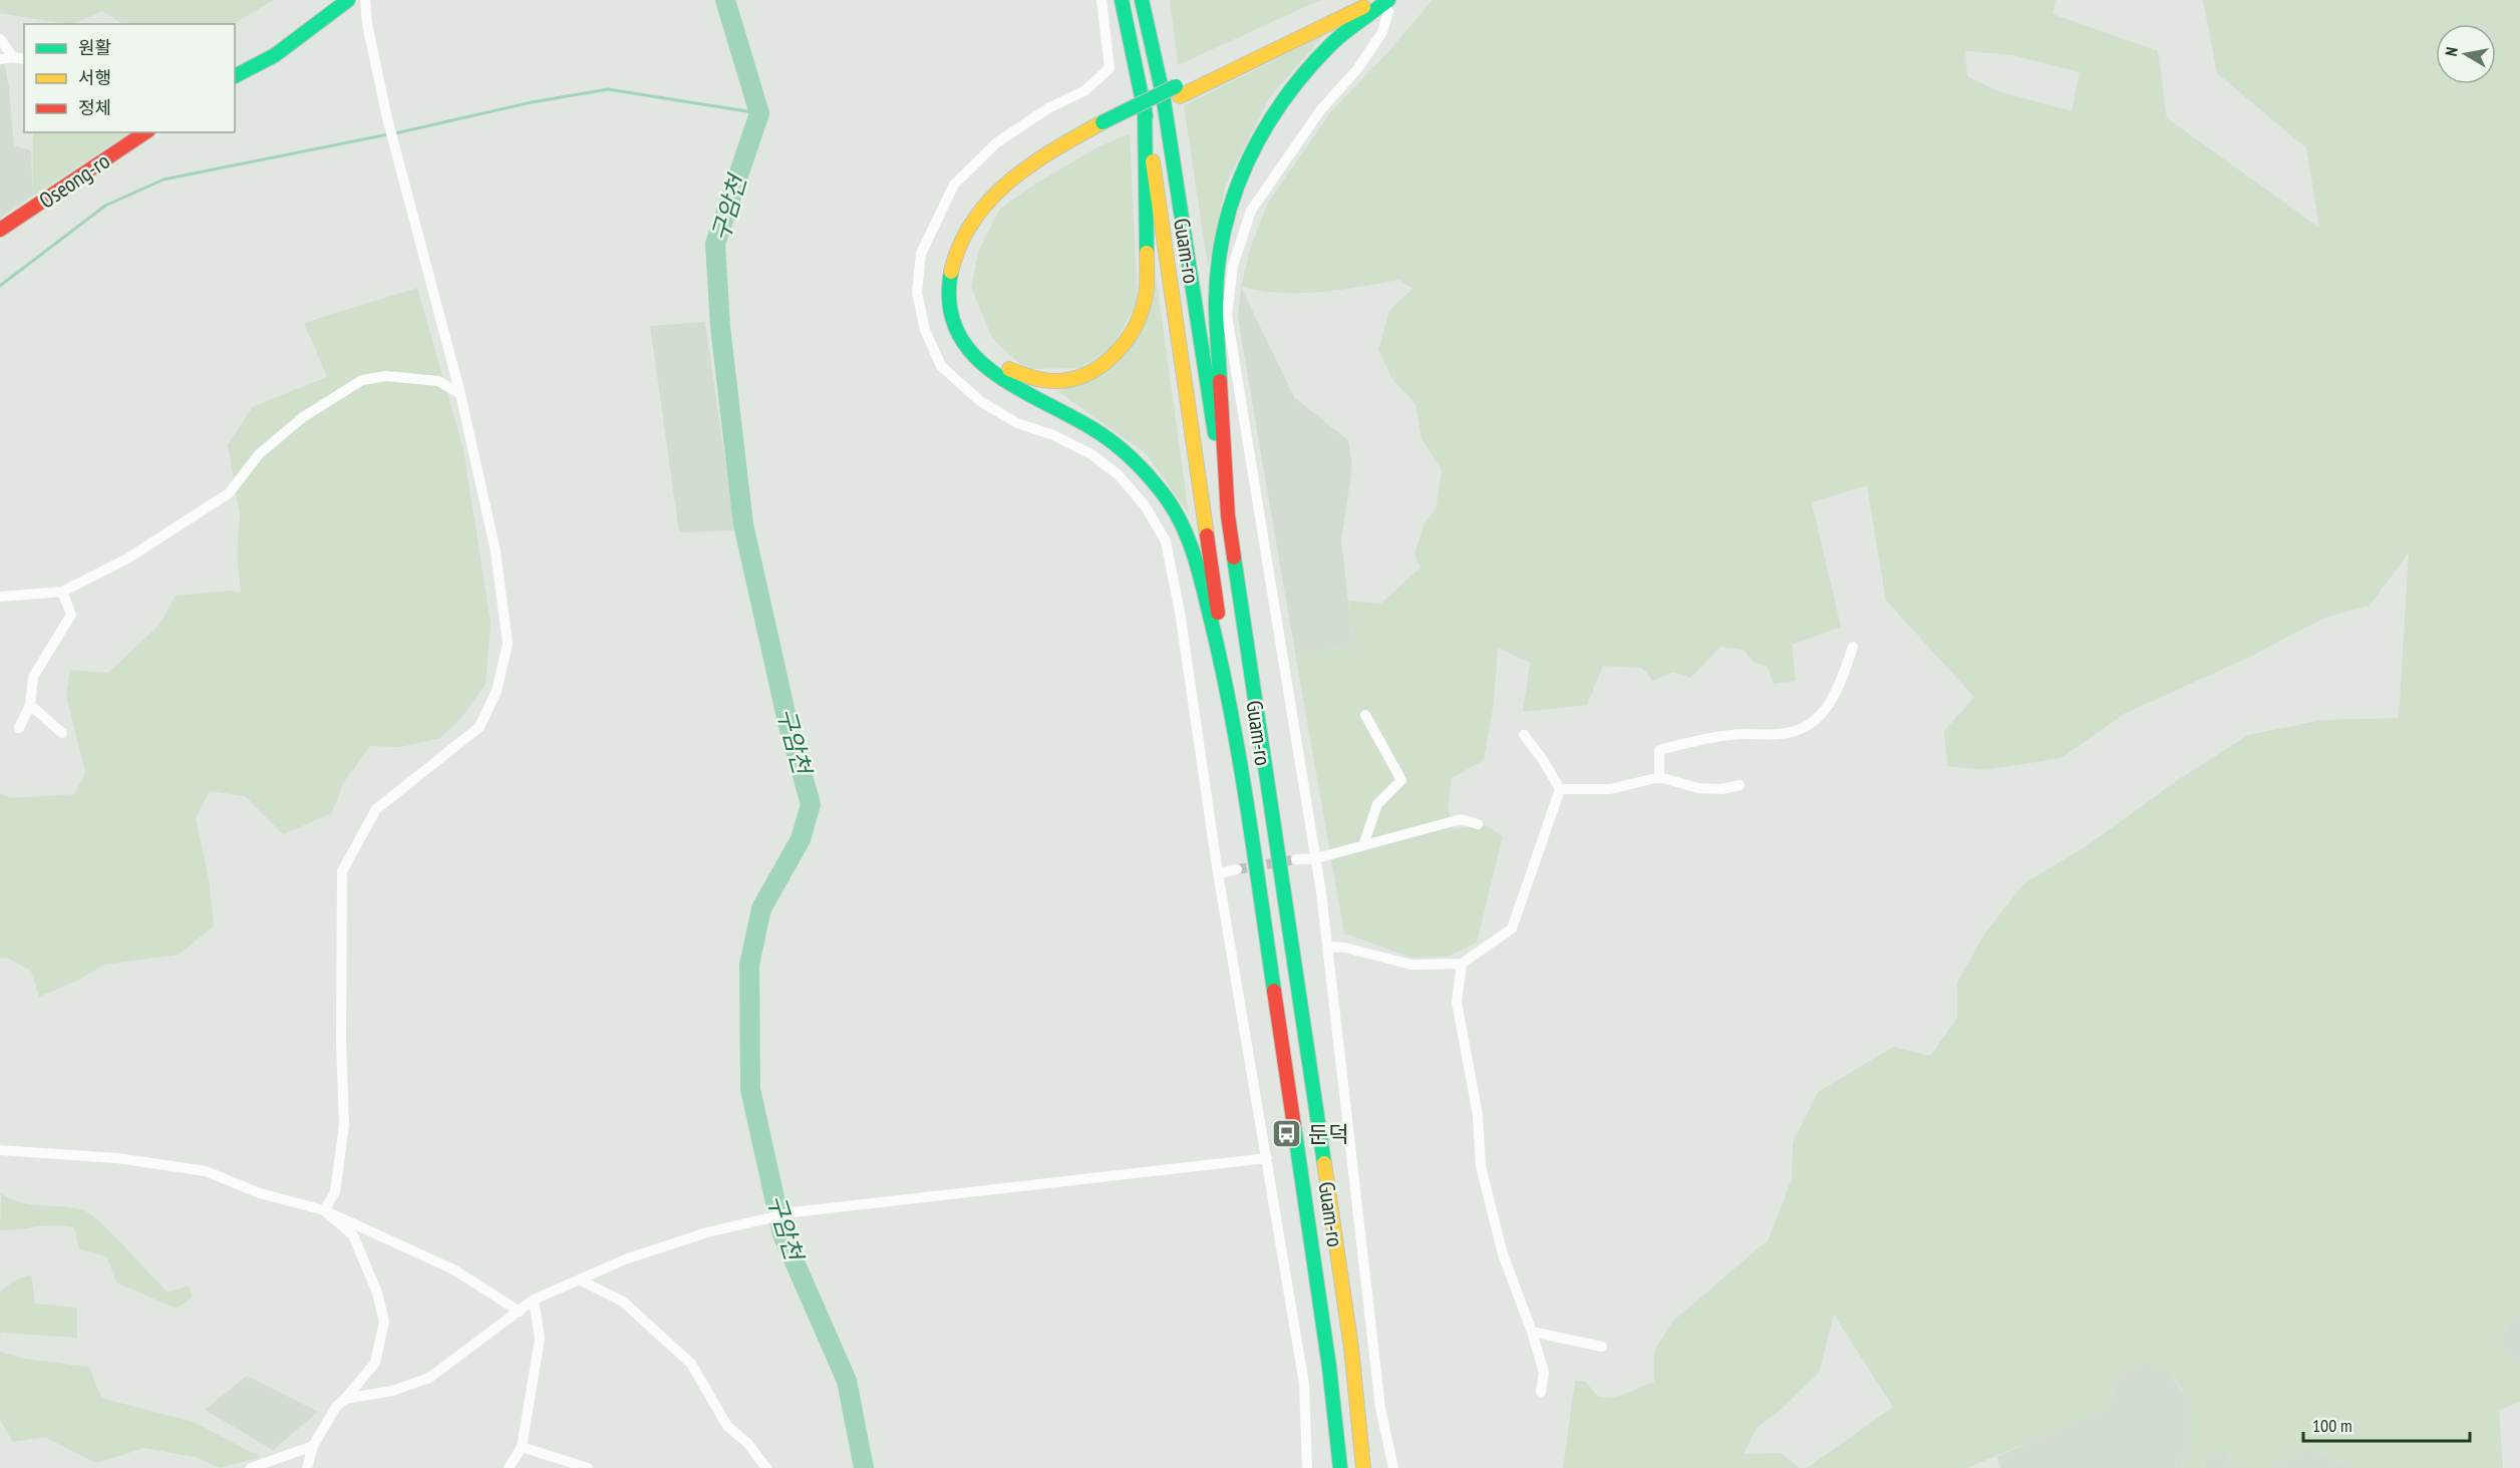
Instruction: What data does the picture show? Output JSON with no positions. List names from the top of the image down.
{
  "streets": {
    "main road": ["Oseong-ro", "Guam-ro"]
  },
  "water": ["구암천"],
  "places": {
    "bus stop": ["둔덕"]
  },
  "legend": ["원활", "서행", "정체"],
  "scale_bar": "100 m",
  "north": "left"
}
